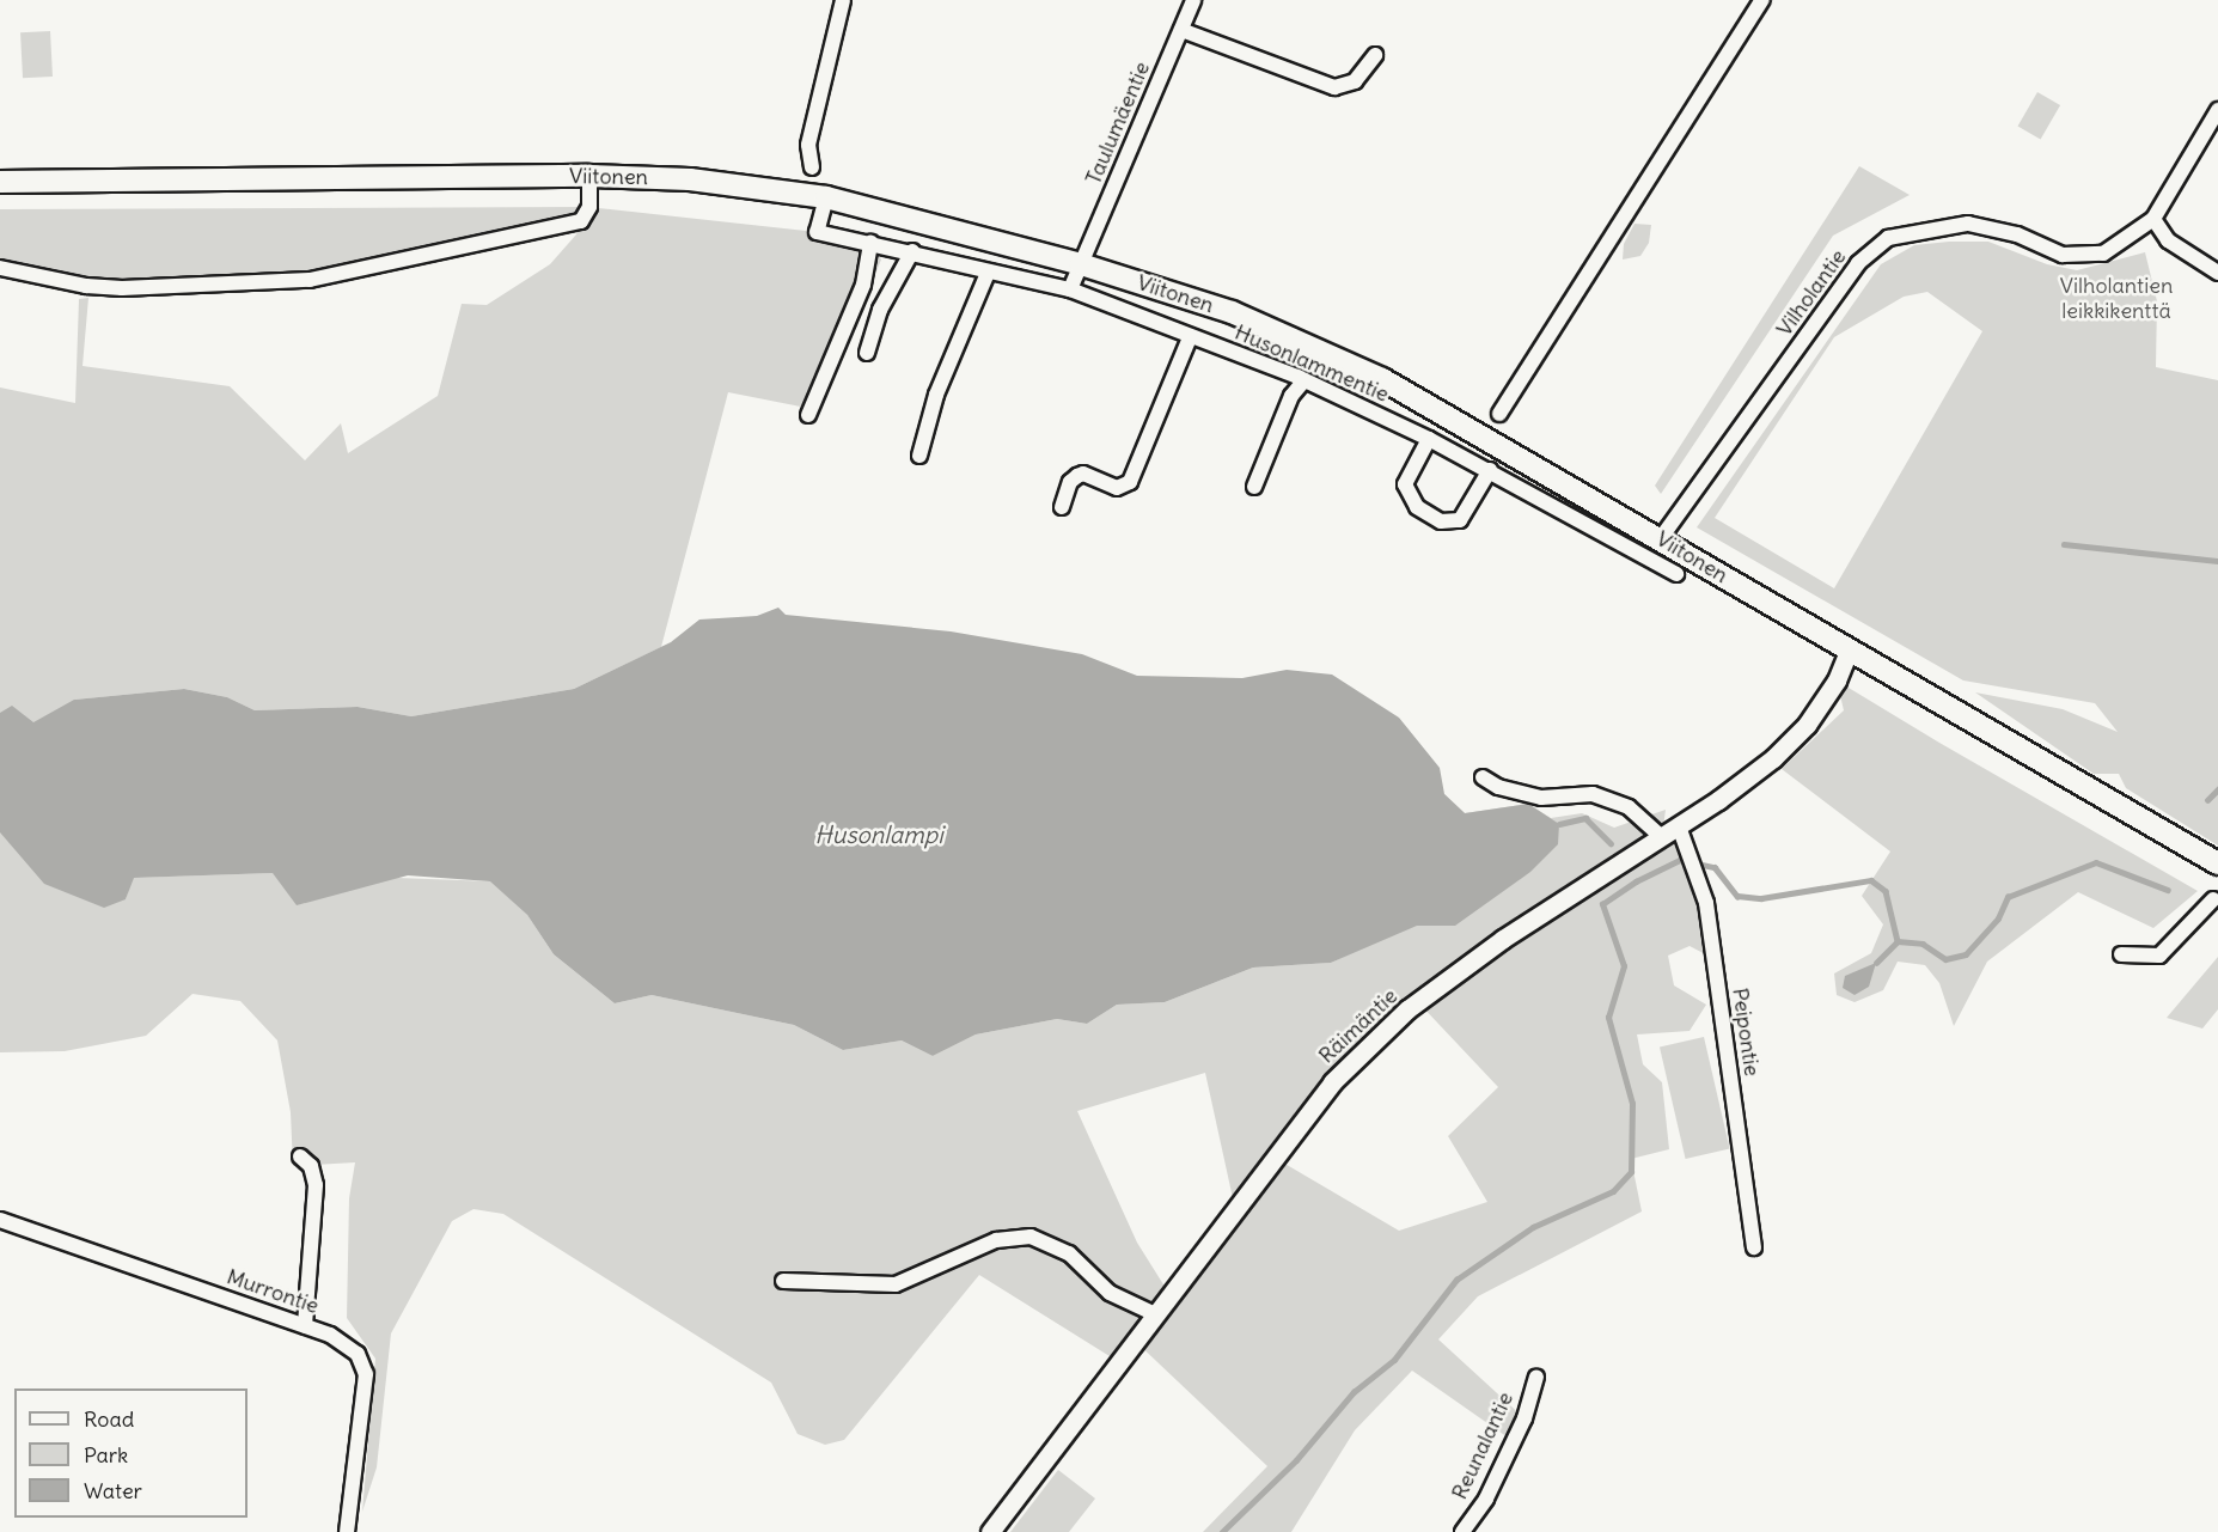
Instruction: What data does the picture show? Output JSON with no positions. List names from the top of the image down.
{
  "streets": {
    "main road": ["Viitonen"],
    "street": [
      "Taulumäentie",
      "Vilholantie",
      "Husonlammentie",
      "Räimäntie",
      "Peipontie",
      "Murrontie",
      "Reunalantie"
    ]
  },
  "crossings": [
    ["Taulumäentie", "Viitonen"],
    ["Taulumäentie", "Husonlammentie"],
    ["Viitonen", "Vilholantie"],
    ["Viitonen", "Husonlammentie"],
    ["Viitonen", "Räimäntie"],
    ["Räimäntie", "Peipontie"]
  ],
  "water": ["Husonlampi"],
  "parks": ["Vilholantien leikkikenttä"],
  "legend": ["Road", "Park", "Water"]
}
